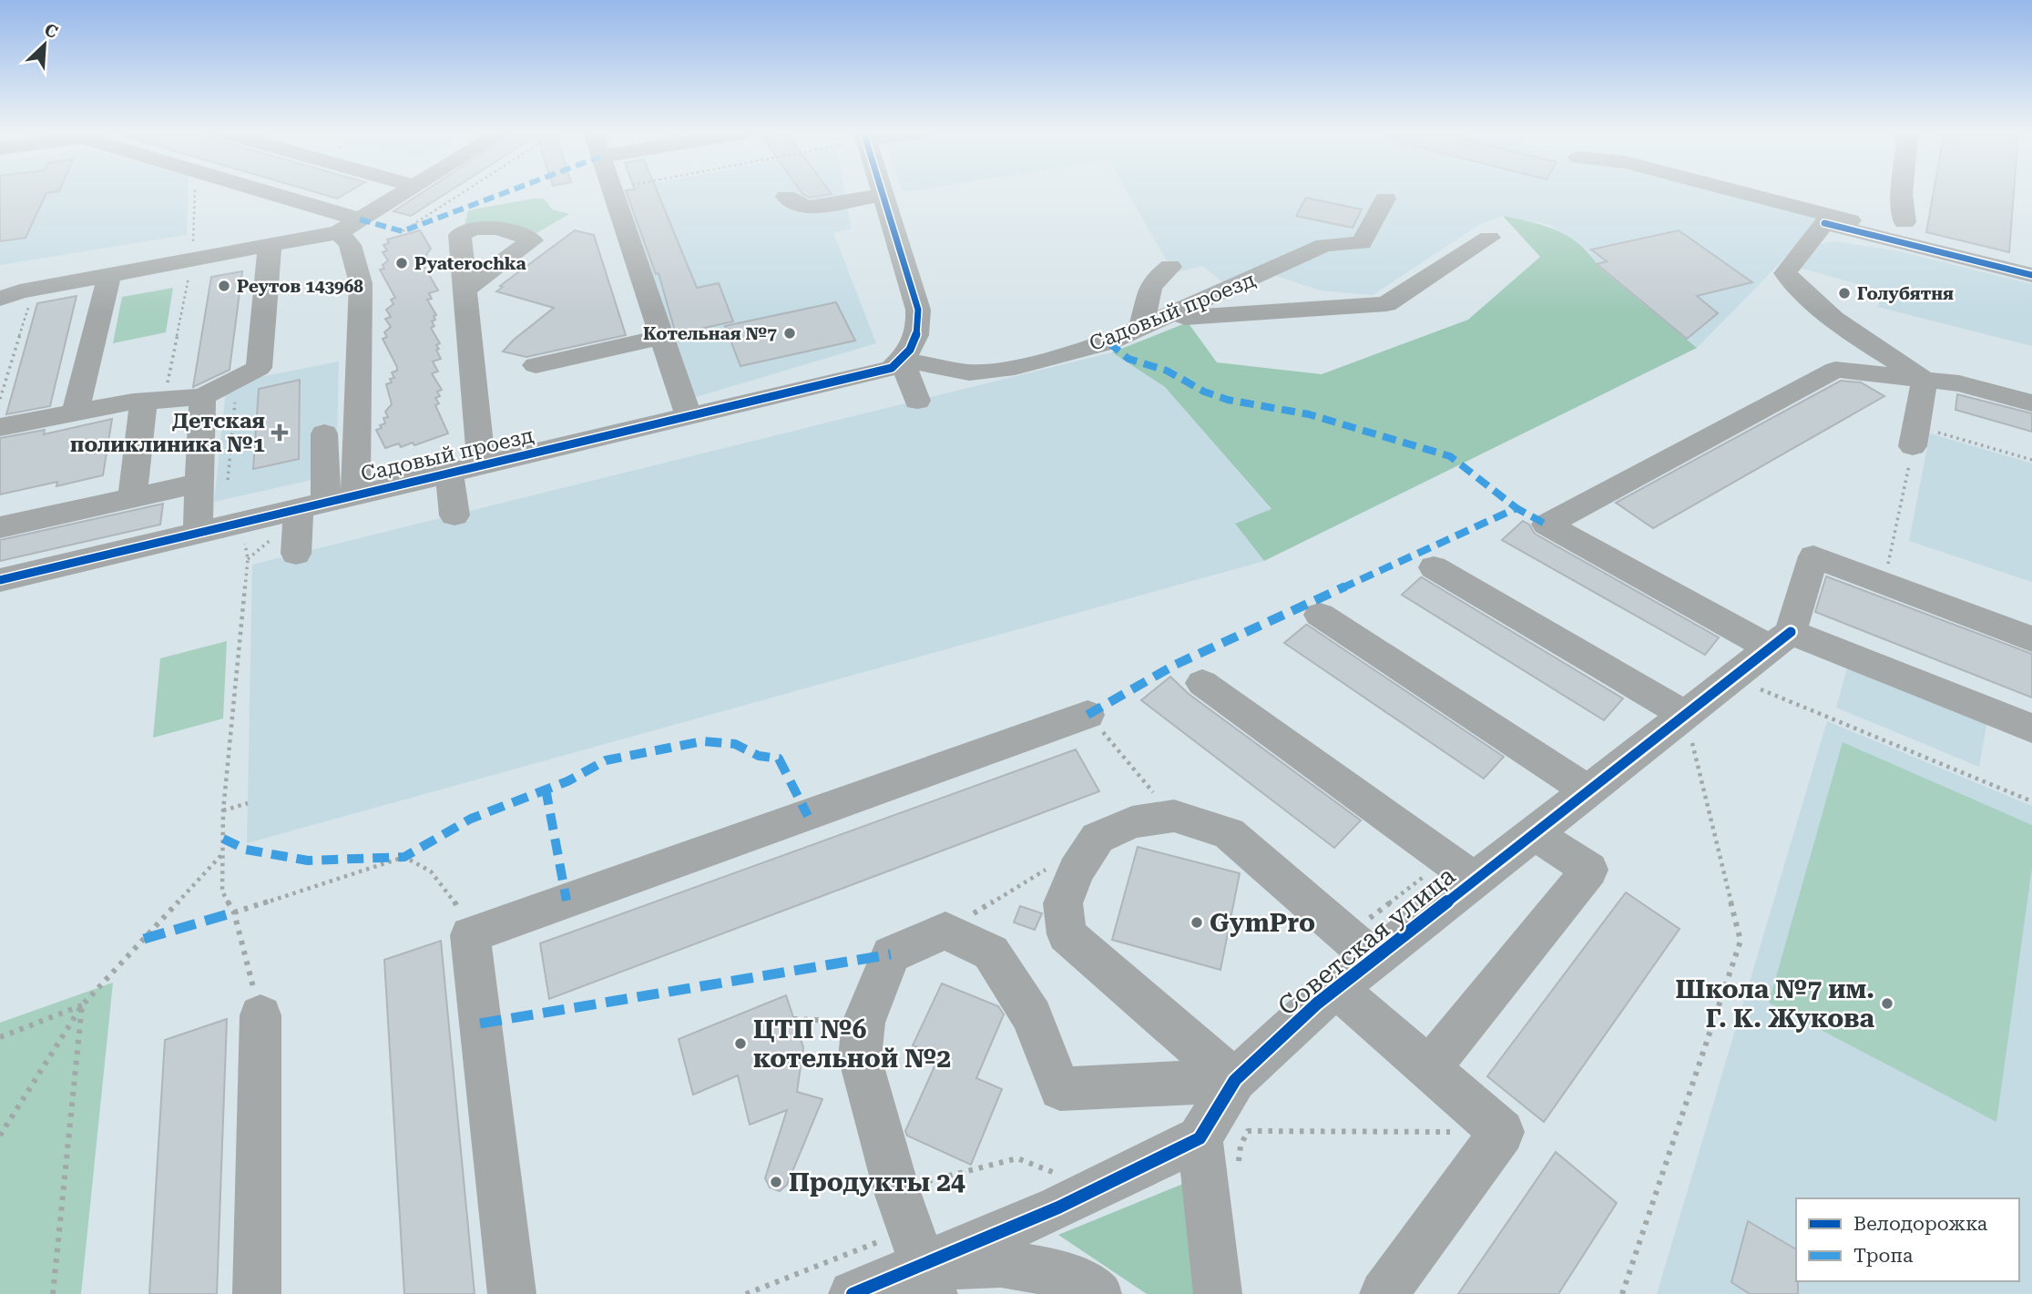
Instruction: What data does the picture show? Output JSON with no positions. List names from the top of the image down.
{
  "streets": {
    "street": ["Садовый проезд", "Советская улица"]
  },
  "places": {
    "other": [
      "Pyaterochka",
      "Реутов 143968",
      "Голубятня",
      "Котельная №7",
      "GymPro",
      "Школа №7 им. Г. К. Жукова",
      "ЦТП №6 котельной №2",
      "Продукты 24"
    ],
    "health": ["Детская поликлиника №1"]
  },
  "legend": ["Велодорожка", "Тропа"],
  "north": "top right"
}
